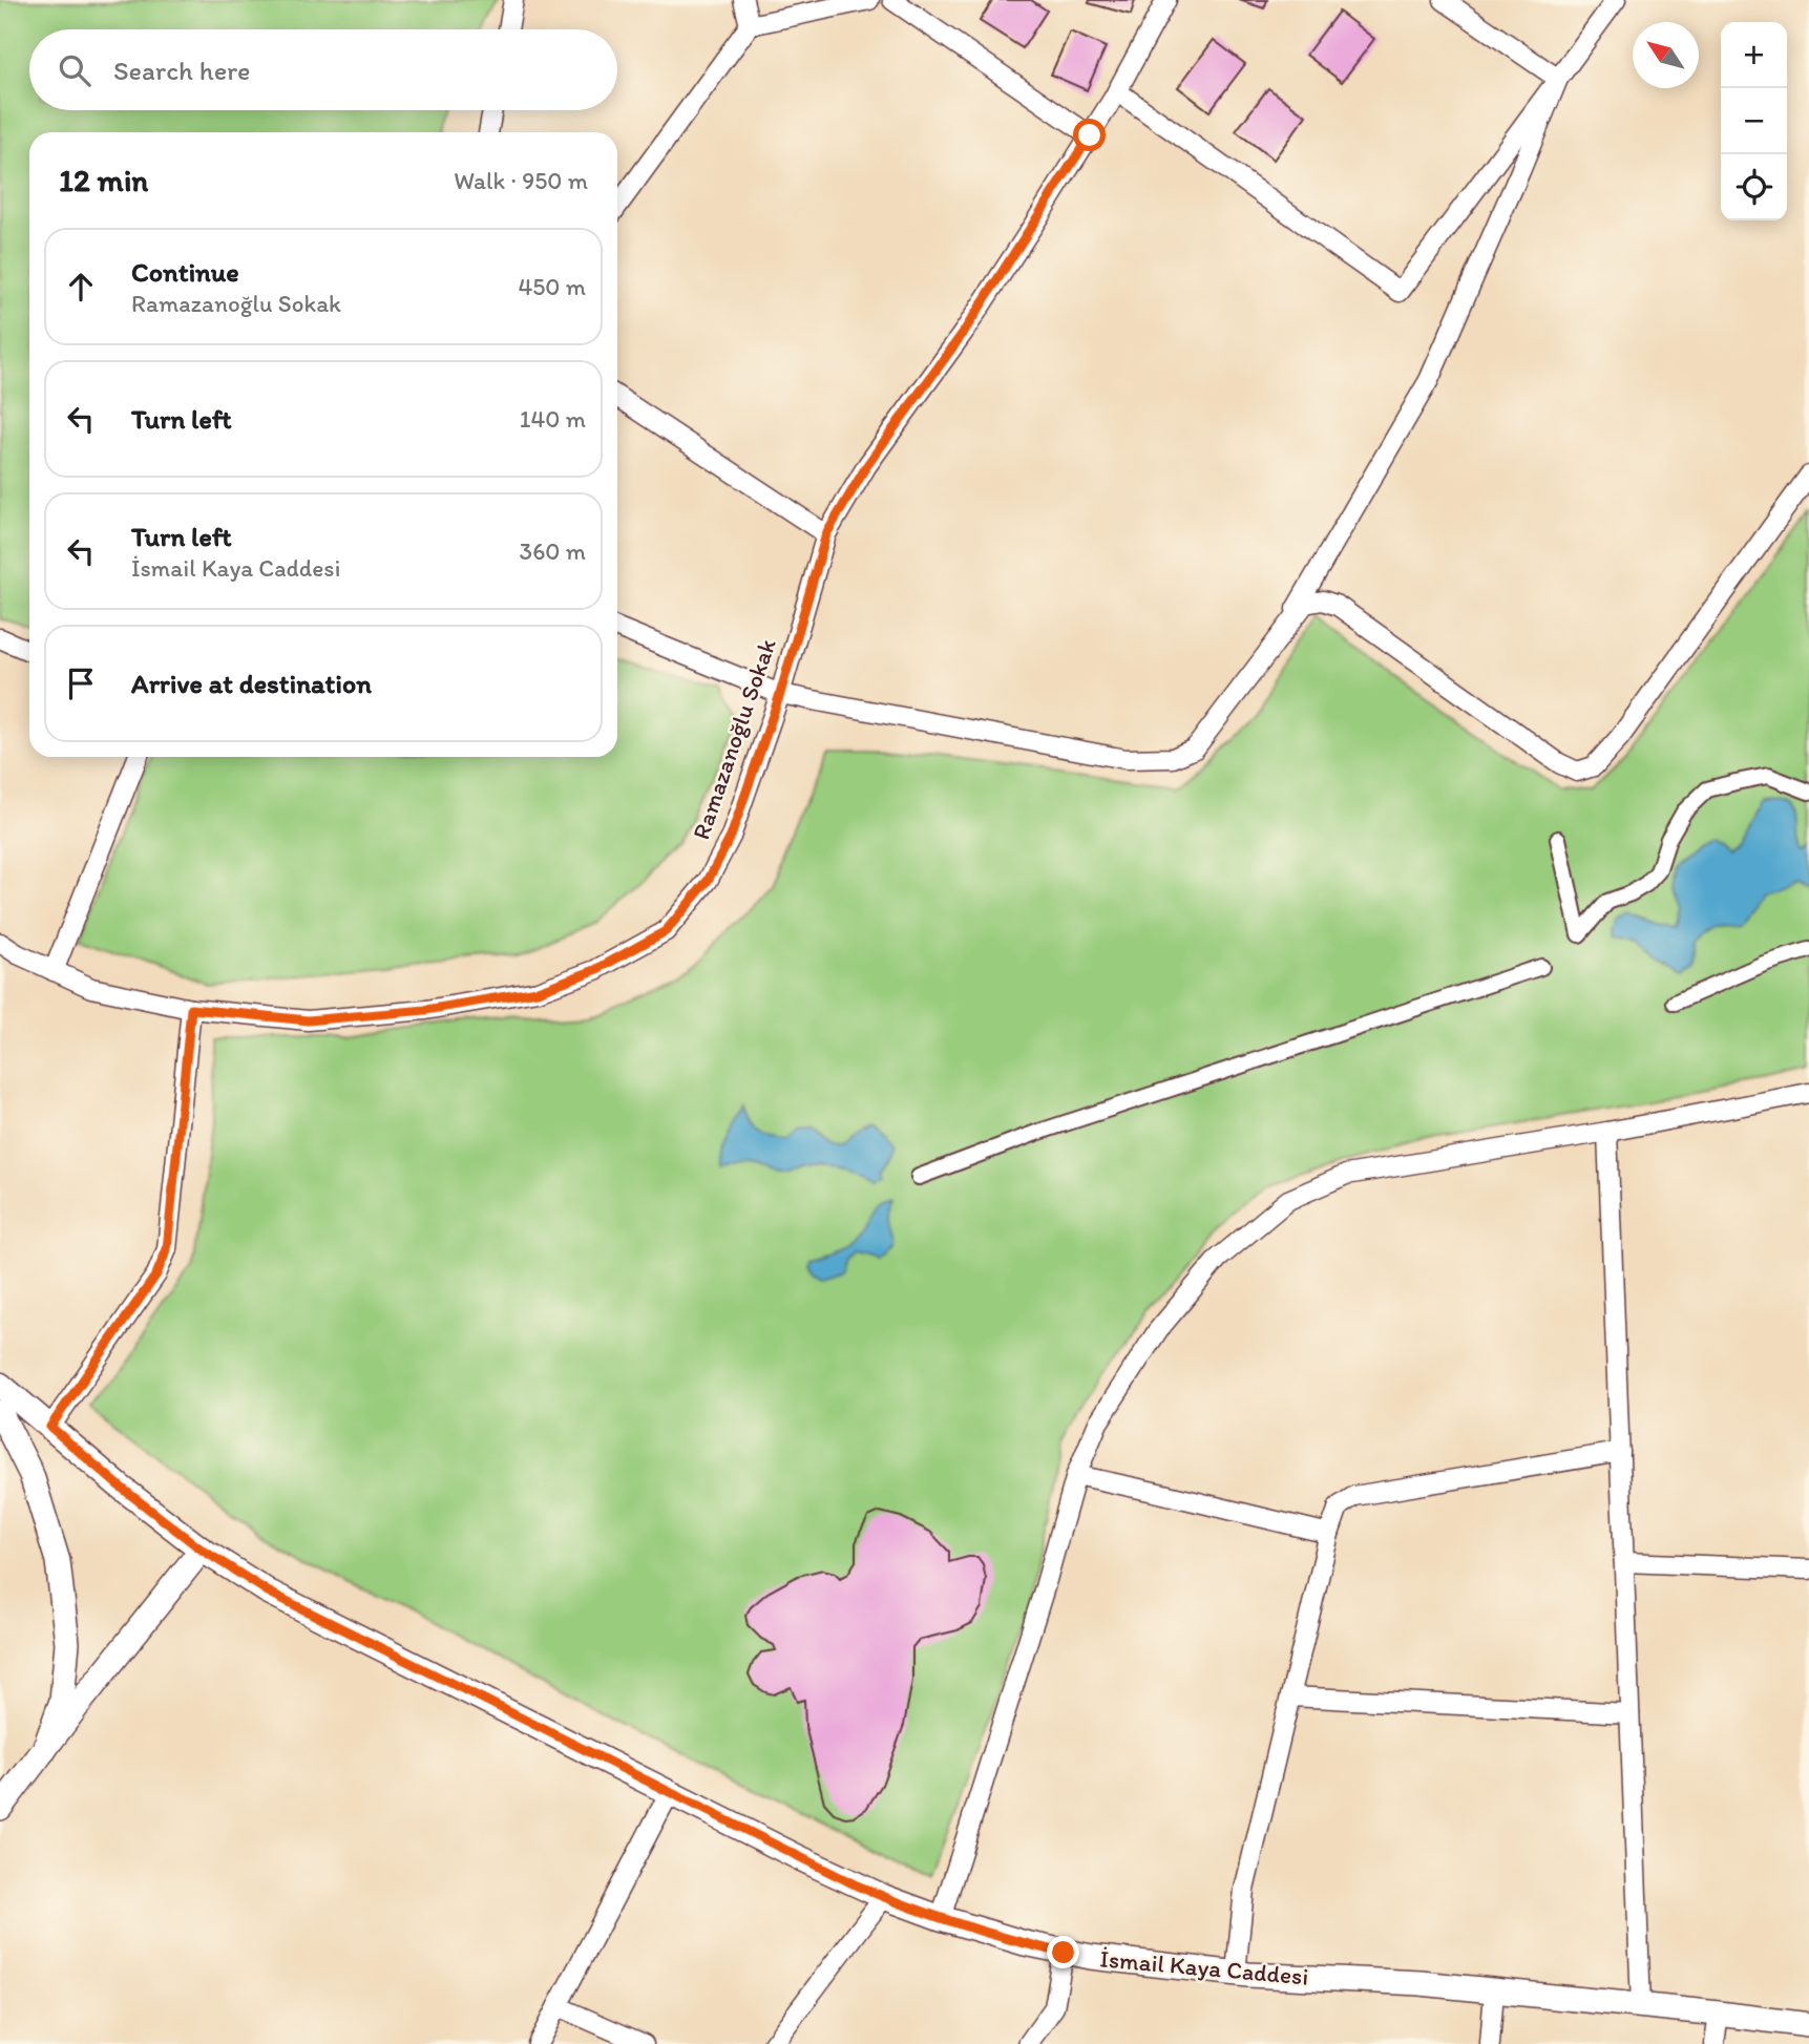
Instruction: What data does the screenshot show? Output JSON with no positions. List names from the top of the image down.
{
  "streets": {
    "street": ["Ramazanoğlu Sokak", "İsmail Kaya Caddesi"]
  },
  "north": "top left",
  "page": {
    "map_buttons": ["+", "−"],
    "search": "Search here",
    "heading": ["12 min", "Walk · 950 m"],
    "list": [
      ["Continue", "Ramazanoğlu Sokak", "450 m"],
      ["Turn left", "140 m"],
      ["Turn left", "İsmail Kaya Caddesi", "360 m"],
      "Arrive at destination"
    ]
  }
}
